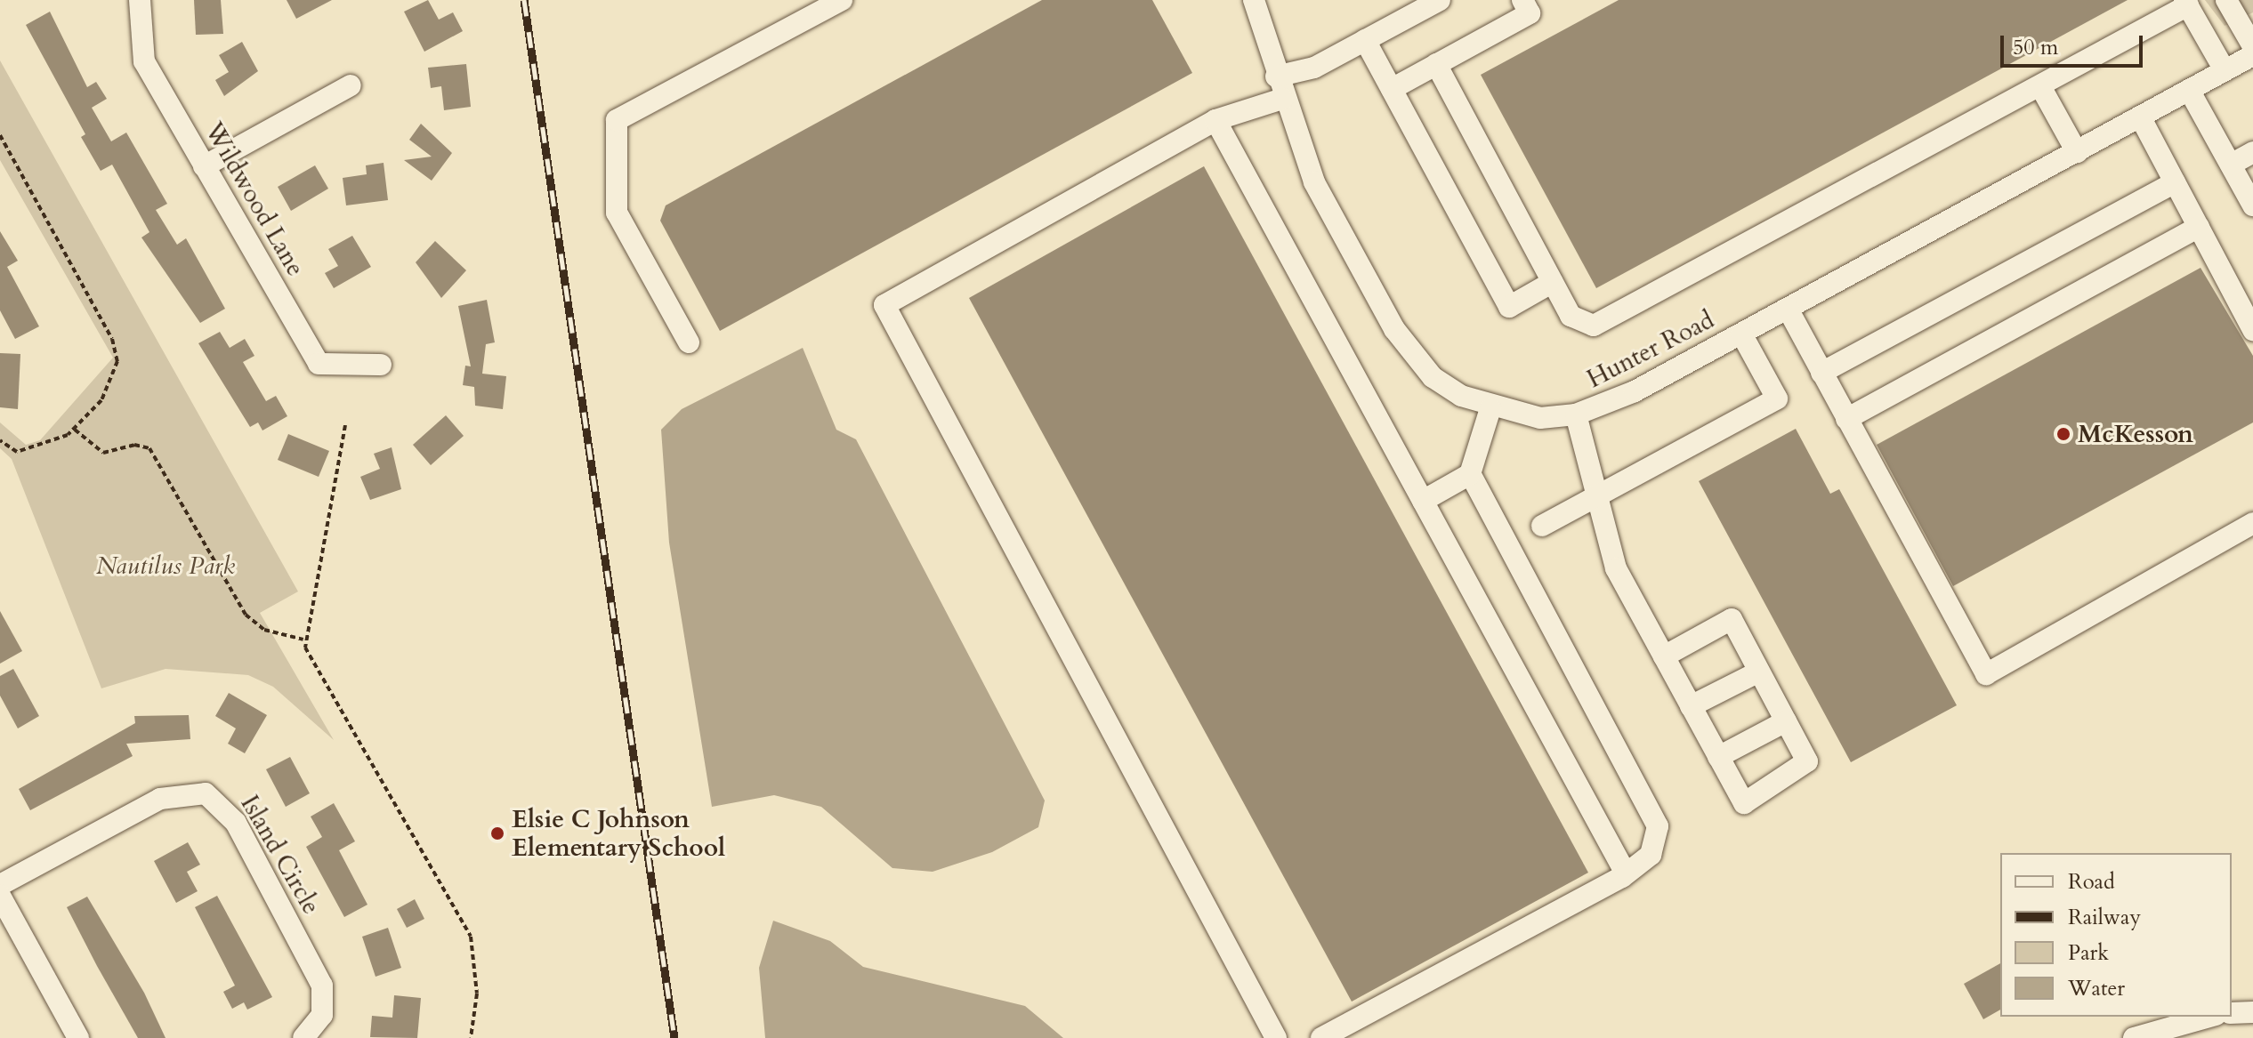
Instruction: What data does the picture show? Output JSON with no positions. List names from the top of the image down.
{
  "streets": {
    "street": ["Wildwood Lane", "Hunter Road", "Island Circle"]
  },
  "parks": ["Nautilus Park"],
  "places": ["McKesson", "Elsie C Johnson Elementary School"],
  "legend": [
    "Road",
    "Railway",
    "Park",
    "Water"
  ],
  "scale_bar": "50 m"
}
